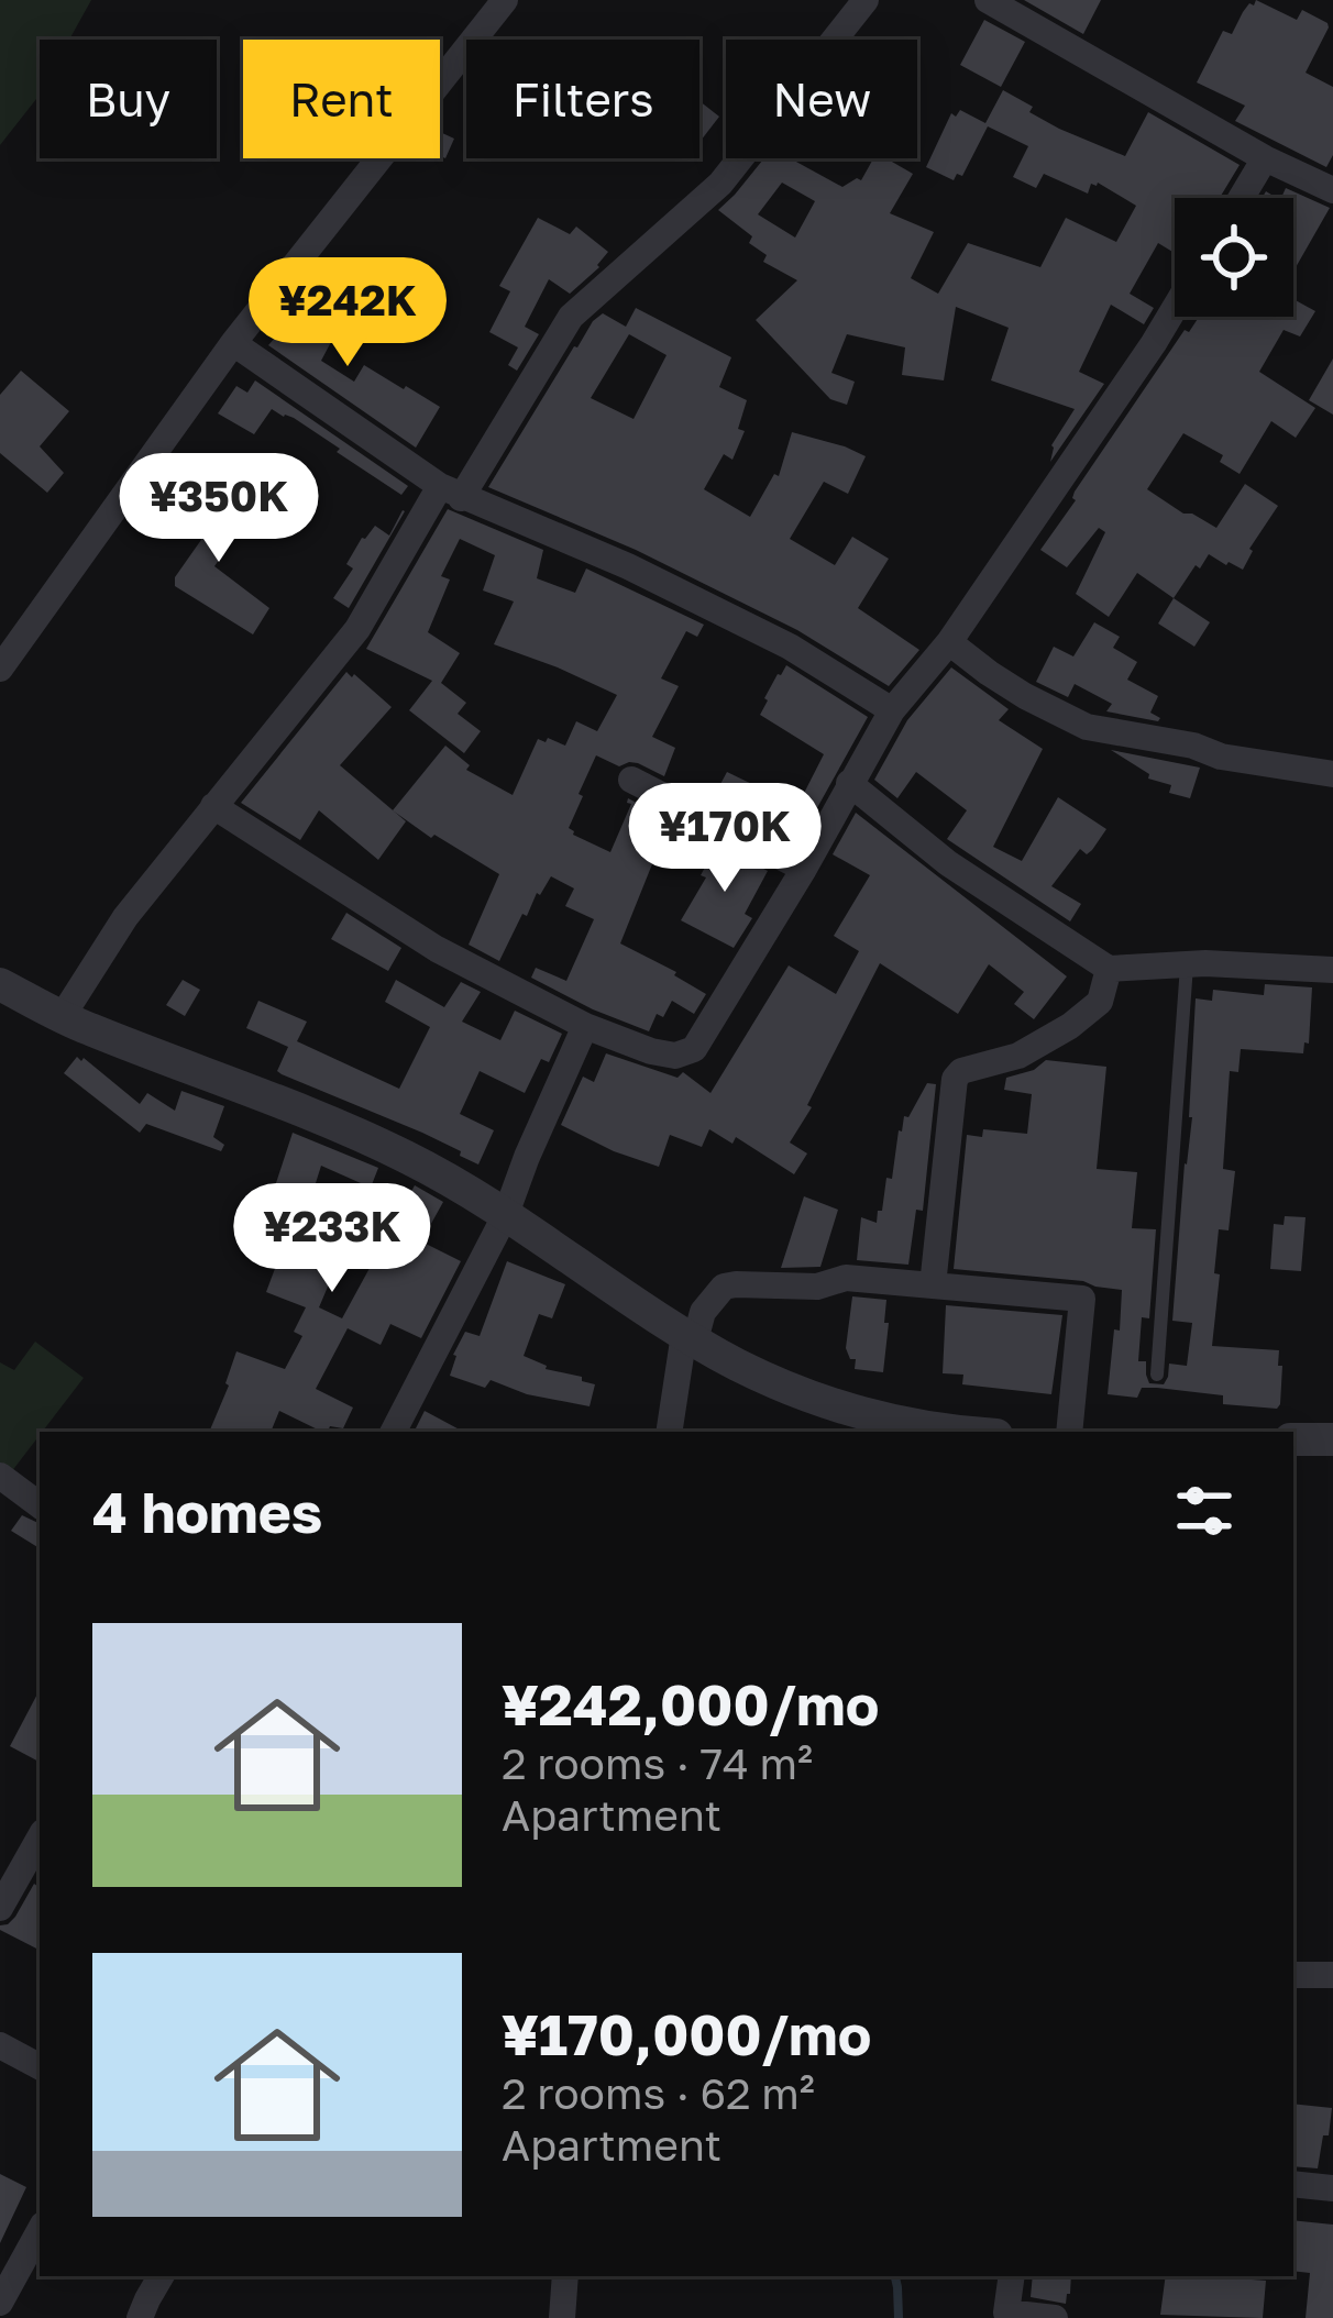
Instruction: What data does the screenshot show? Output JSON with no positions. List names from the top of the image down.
{
  "page": {
    "chip": [
      "Buy",
      "Rent",
      "Filters",
      "New"
    ],
    "price": [
      "¥242K",
      "¥350K",
      "¥170K",
      "¥233K"
    ],
    "heading": "4 homes",
    "list": [
      {
        "name": "¥242,000/mo",
        "note": "2 rooms · 74 m² · Apartment"
      },
      {
        "name": "¥170,000/mo",
        "note": "2 rooms · 62 m² · Apartment"
      }
    ]
  }
}
